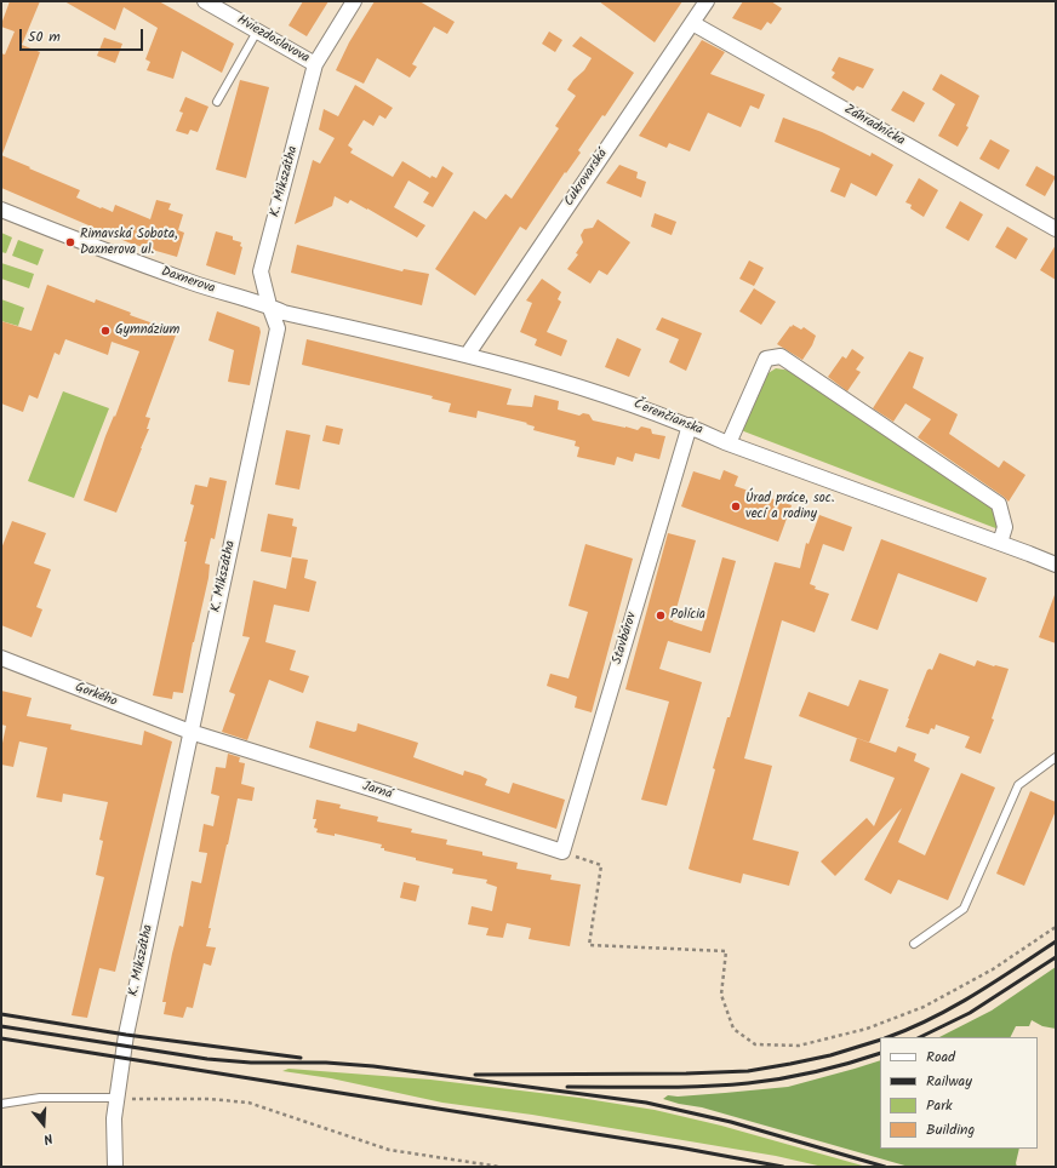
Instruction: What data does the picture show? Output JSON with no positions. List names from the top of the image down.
{
  "streets": {
    "street": [
      "Hviezdoslavova",
      "Záhradnícka",
      "Cukrovarská",
      "K. Mikszátha",
      "Daxnerova",
      "Čerenčianska",
      "Stavbárov",
      "Gorkého",
      "Jarná"
    ]
  },
  "crossings": [
    ["Hviezdoslavova", "K. Mikszátha"],
    ["Záhradnícka", "Cukrovarská"],
    ["Cukrovarská", "Čerenčianska"],
    ["K. Mikszátha", "Daxnerova"],
    ["K. Mikszátha", "Čerenčianska"],
    ["K. Mikszátha", "Gorkého"],
    ["K. Mikszátha", "Jarná"],
    ["Daxnerova", "Čerenčianska"],
    ["Čerenčianska", "Stavbárov"],
    ["Stavbárov", "Jarná"],
    ["Gorkého", "Jarná"]
  ],
  "places": [
    "Rimavská Sobota, Daxnerova ul.",
    "Gymnázium",
    "Úrad práce, soc. vecí a rodiny",
    "Polícia"
  ],
  "legend": [
    "Road",
    "Railway",
    "Park",
    "Building"
  ],
  "scale_bar": "50 m",
  "north": "bottom"
}
